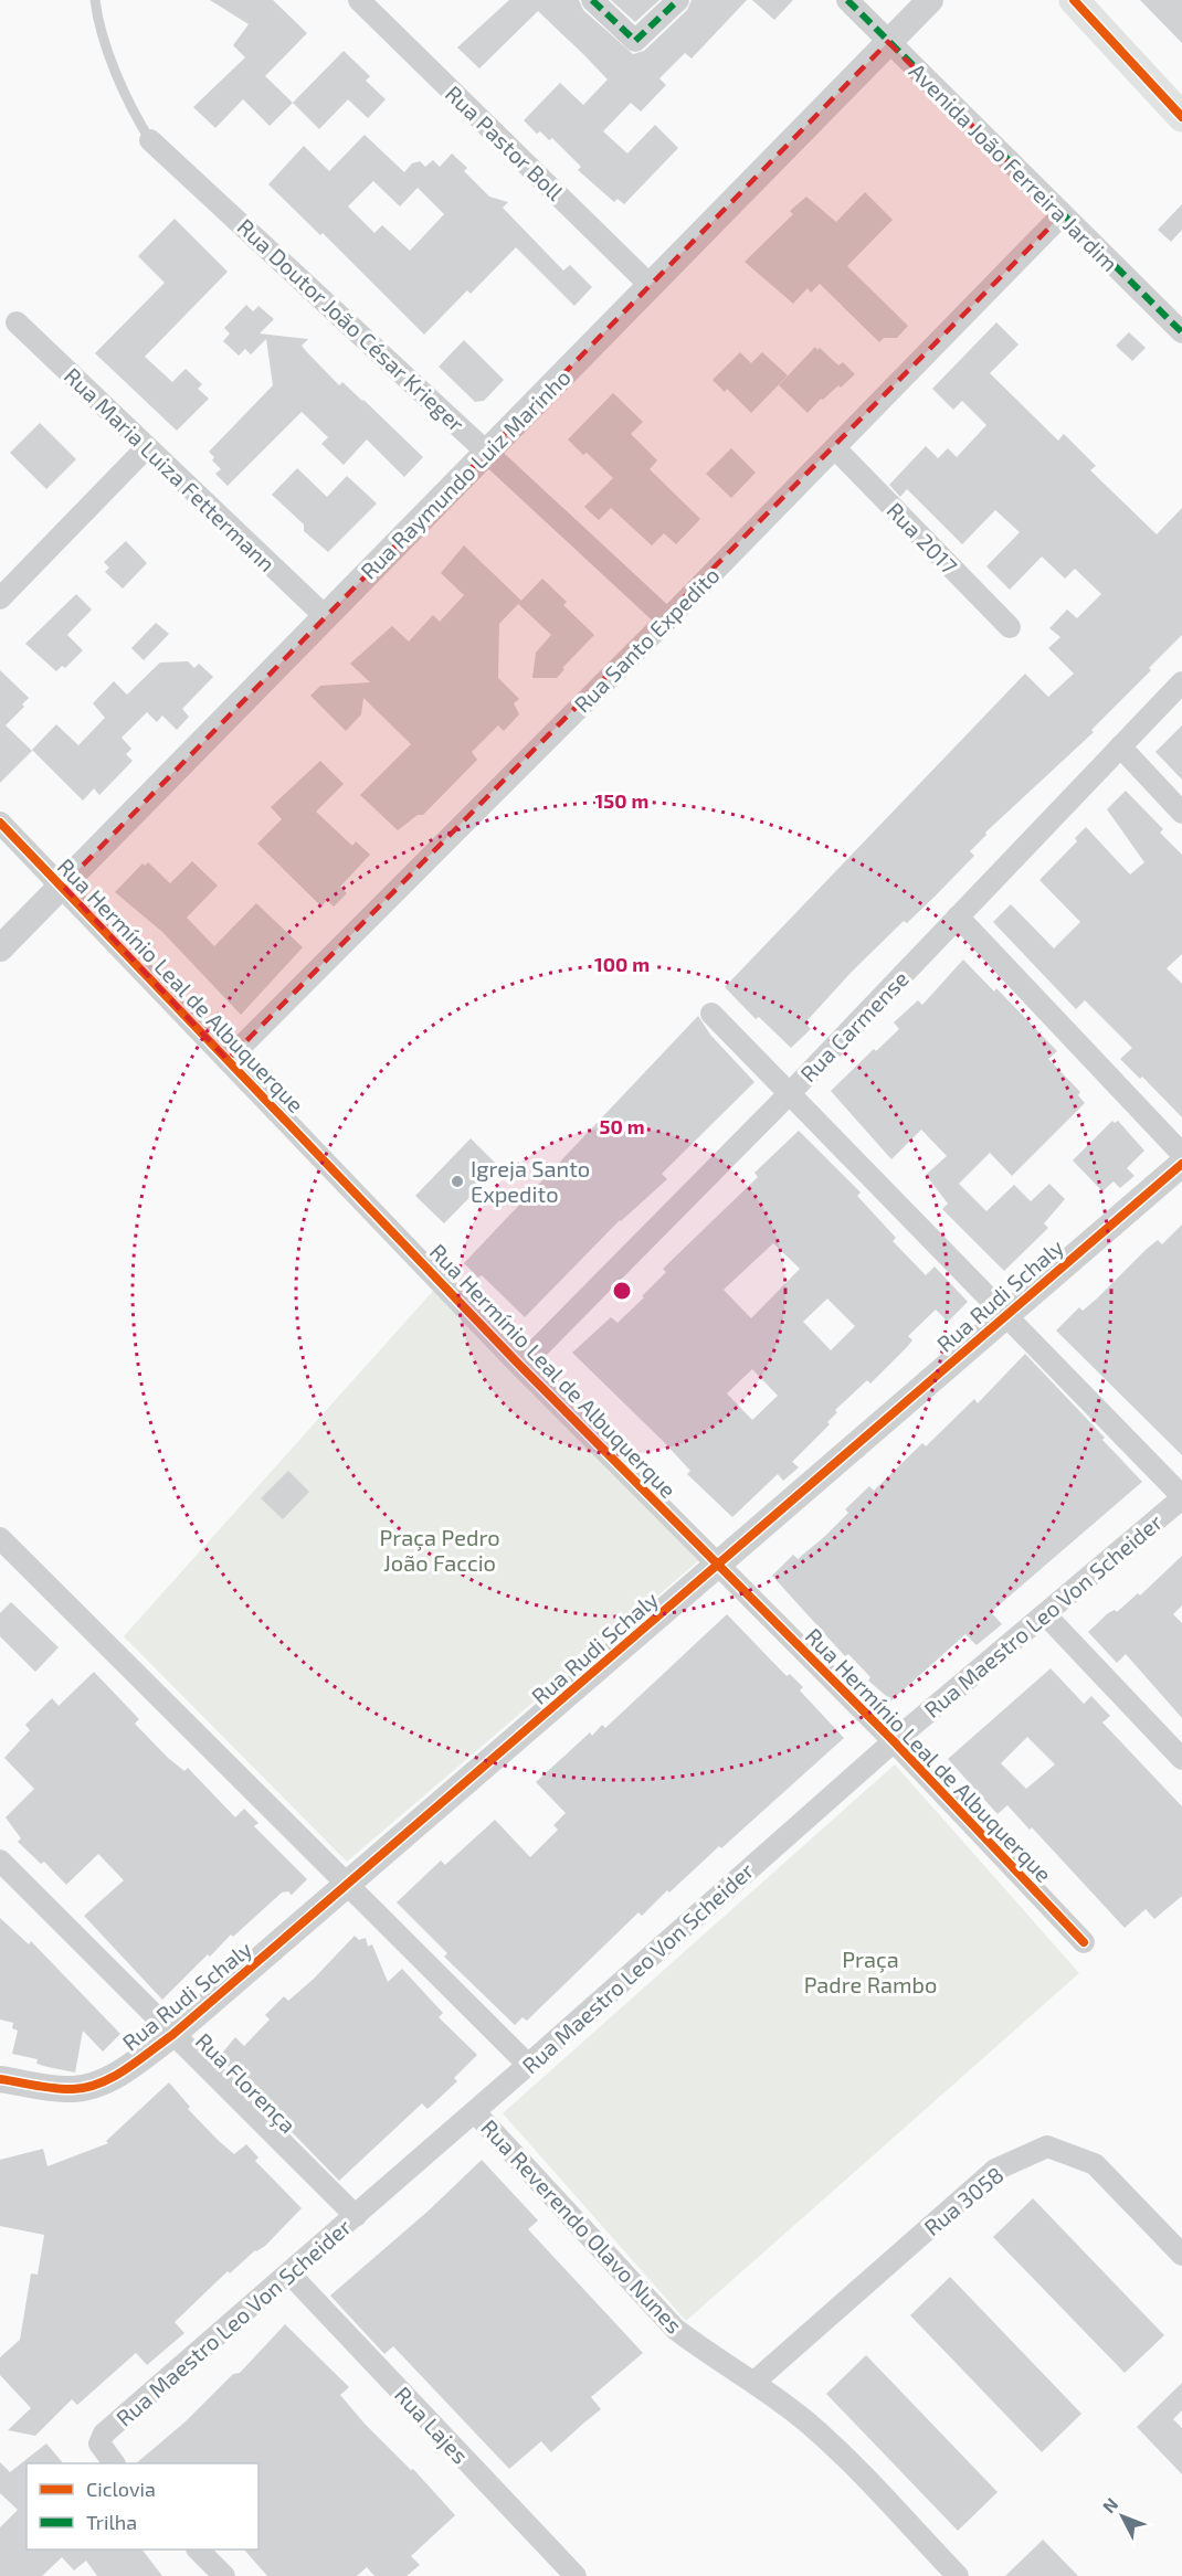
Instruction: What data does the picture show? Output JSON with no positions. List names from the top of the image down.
{
  "streets": {
    "street": [
      "Rua Pastor Boll",
      "Avenida João Ferreira Jardim",
      "Rua Doutor João César Krieger",
      "Rua Maria Luiza Fettermann",
      "Rua Raymundo Luiz Marinho",
      "Rua 2017",
      "Rua Santo Expedito",
      "Rua Hermínio Leal de Albuquerque",
      "Rua Carmense",
      "Rua Rudi Schaly",
      "Rua Maestro Leo Von Scheider",
      "Rua Florença",
      "Rua 3058",
      "Rua Reverendo Olavo Nunes",
      "Rua Lajes"
    ]
  },
  "crossings": [
    ["Rua Pastor Boll", "Rua Raymundo Luiz Marinho"],
    ["Avenida João Ferreira Jardim", "Rua Raymundo Luiz Marinho"],
    ["Avenida João Ferreira Jardim", "Rua Santo Expedito"],
    ["Rua Doutor João César Krieger", "Rua Raymundo Luiz Marinho"],
    ["Rua Doutor João César Krieger", "Rua Santo Expedito"],
    ["Rua Maria Luiza Fettermann", "Rua Raymundo Luiz Marinho"],
    ["Rua Raymundo Luiz Marinho", "Rua Hermínio Leal de Albuquerque"],
    ["Rua 2017", "Rua Santo Expedito"],
    ["Rua Santo Expedito", "Rua Hermínio Leal de Albuquerque"],
    ["Rua Hermínio Leal de Albuquerque", "Rua Carmense"],
    ["Rua Hermínio Leal de Albuquerque", "Rua Rudi Schaly"],
    ["Rua Hermínio Leal de Albuquerque", "Rua Maestro Leo Von Scheider"],
    ["Rua Rudi Schaly", "Rua Florença"],
    ["Rua Maestro Leo Von Scheider", "Rua Florença"],
    ["Rua Maestro Leo Von Scheider", "Rua Reverendo Olavo Nunes"],
    ["Rua Maestro Leo Von Scheider", "Rua Lajes"],
    ["Rua 3058", "Rua Reverendo Olavo Nunes"]
  ],
  "parks": ["Praça Pedro João Faccio", "Praça Padre Rambo"],
  "places": ["Igreja Santo Expedito"],
  "legend": ["Ciclovia", "Trilha"],
  "north": "top left",
  "rings": ["150 m", "100 m", "50 m"]
}
